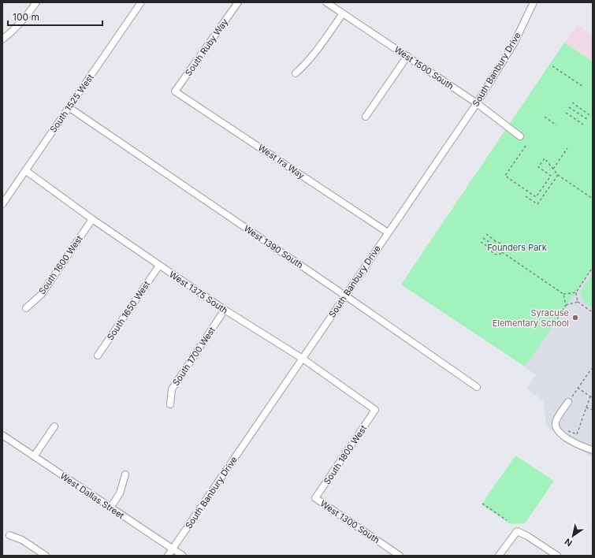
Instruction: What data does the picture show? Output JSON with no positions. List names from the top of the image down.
{
  "streets": {
    "street": [
      "South Ruby Way",
      "West 1500 South",
      "South Banbury Drive",
      "South 1525 West",
      "West Ira Way",
      "West 1390 South",
      "South 1600 West",
      "West 1375 South",
      "South 1650 West",
      "South 1700 West",
      "South 1800 West",
      "West Dallas Street",
      "West 1300 South"
    ]
  },
  "crossings": [
    ["South Ruby Way", "West Ira Way"],
    ["West 1500 South", "South Banbury Drive"],
    ["South Banbury Drive", "West Ira Way"],
    ["South Banbury Drive", "West 1390 South"],
    ["South Banbury Drive", "West 1375 South"],
    ["South Banbury Drive", "West Dallas Street"],
    ["South 1525 West", "West 1390 South"],
    ["South 1525 West", "West 1375 South"],
    ["South 1600 West", "West 1375 South"],
    ["West 1375 South", "South 1650 West"],
    ["West 1375 South", "South 1700 West"],
    ["West 1375 South", "South 1800 West"],
    ["South 1800 West", "West 1300 South"]
  ],
  "parks": ["Founders Park"],
  "places": ["Syracuse Elementary School"],
  "scale_bar": "100 m",
  "north": "bottom left"
}
